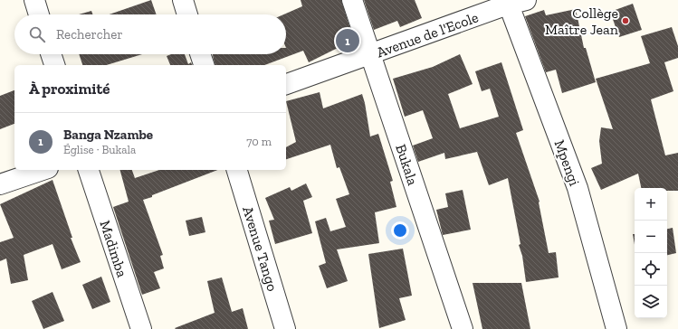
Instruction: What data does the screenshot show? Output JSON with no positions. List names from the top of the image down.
{
  "streets": {
    "street": [
      "Avenue de l'Ecole",
      "Mpengi",
      "Bukala",
      "Madimba",
      "Avenue Tango"
    ]
  },
  "crossings": [
    ["Avenue de l'Ecole", "Mpengi"],
    ["Avenue de l'Ecole", "Bukala"]
  ],
  "places": ["Collège Maître Jean"],
  "page": {
    "search": "Rechercher",
    "pins": "1",
    "heading": "À proximité",
    "list": [
      {
        "mark": "1",
        "name": "Banga Nzambe",
        "note": "Église · Bukala",
        "value": "70 m"
      }
    ],
    "map_buttons": ["+", "−"]
  }
}
